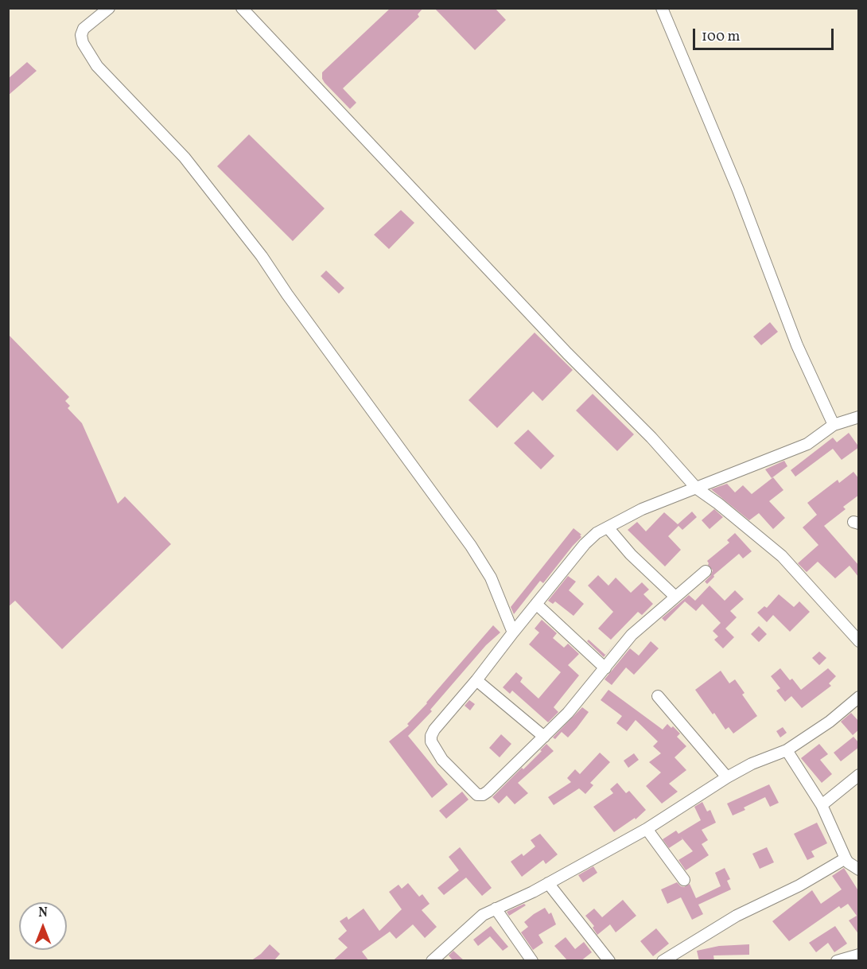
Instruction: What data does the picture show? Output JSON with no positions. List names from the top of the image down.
{
  "scale_bar": "100 m",
  "north": "top"
}
